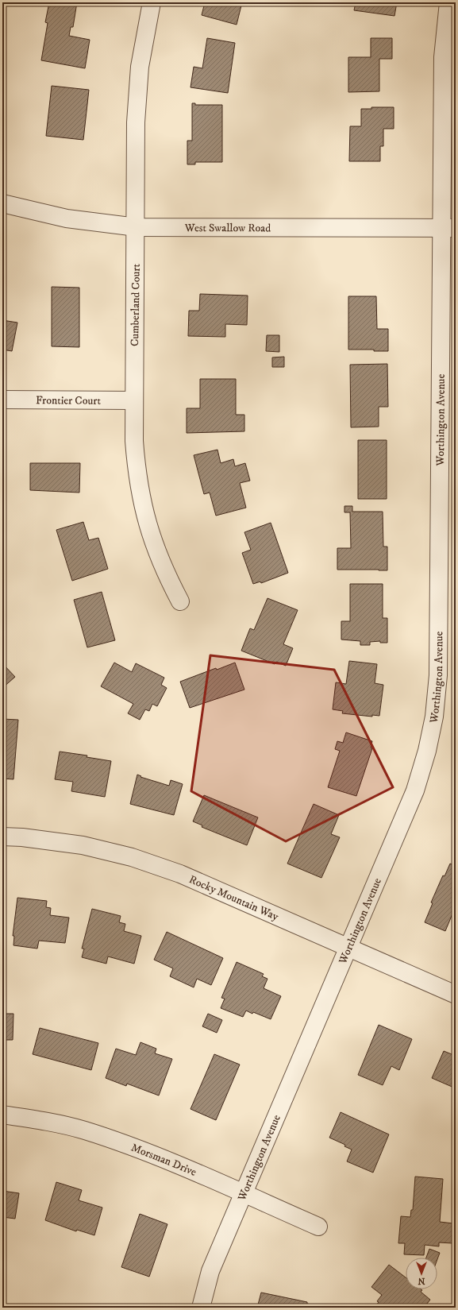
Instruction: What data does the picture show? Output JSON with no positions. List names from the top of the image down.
{
  "streets": {
    "street": [
      "West Swallow Road",
      "Cumberland Court",
      "Frontier Court",
      "Worthington Avenue",
      "Rocky Mountain Way",
      "Morsman Drive"
    ]
  },
  "crossings": [
    ["West Swallow Road", "Cumberland Court"],
    ["West Swallow Road", "Worthington Avenue"],
    ["Cumberland Court", "Frontier Court"],
    ["Worthington Avenue", "Rocky Mountain Way"],
    ["Worthington Avenue", "Morsman Drive"]
  ],
  "north": "bottom"
}
